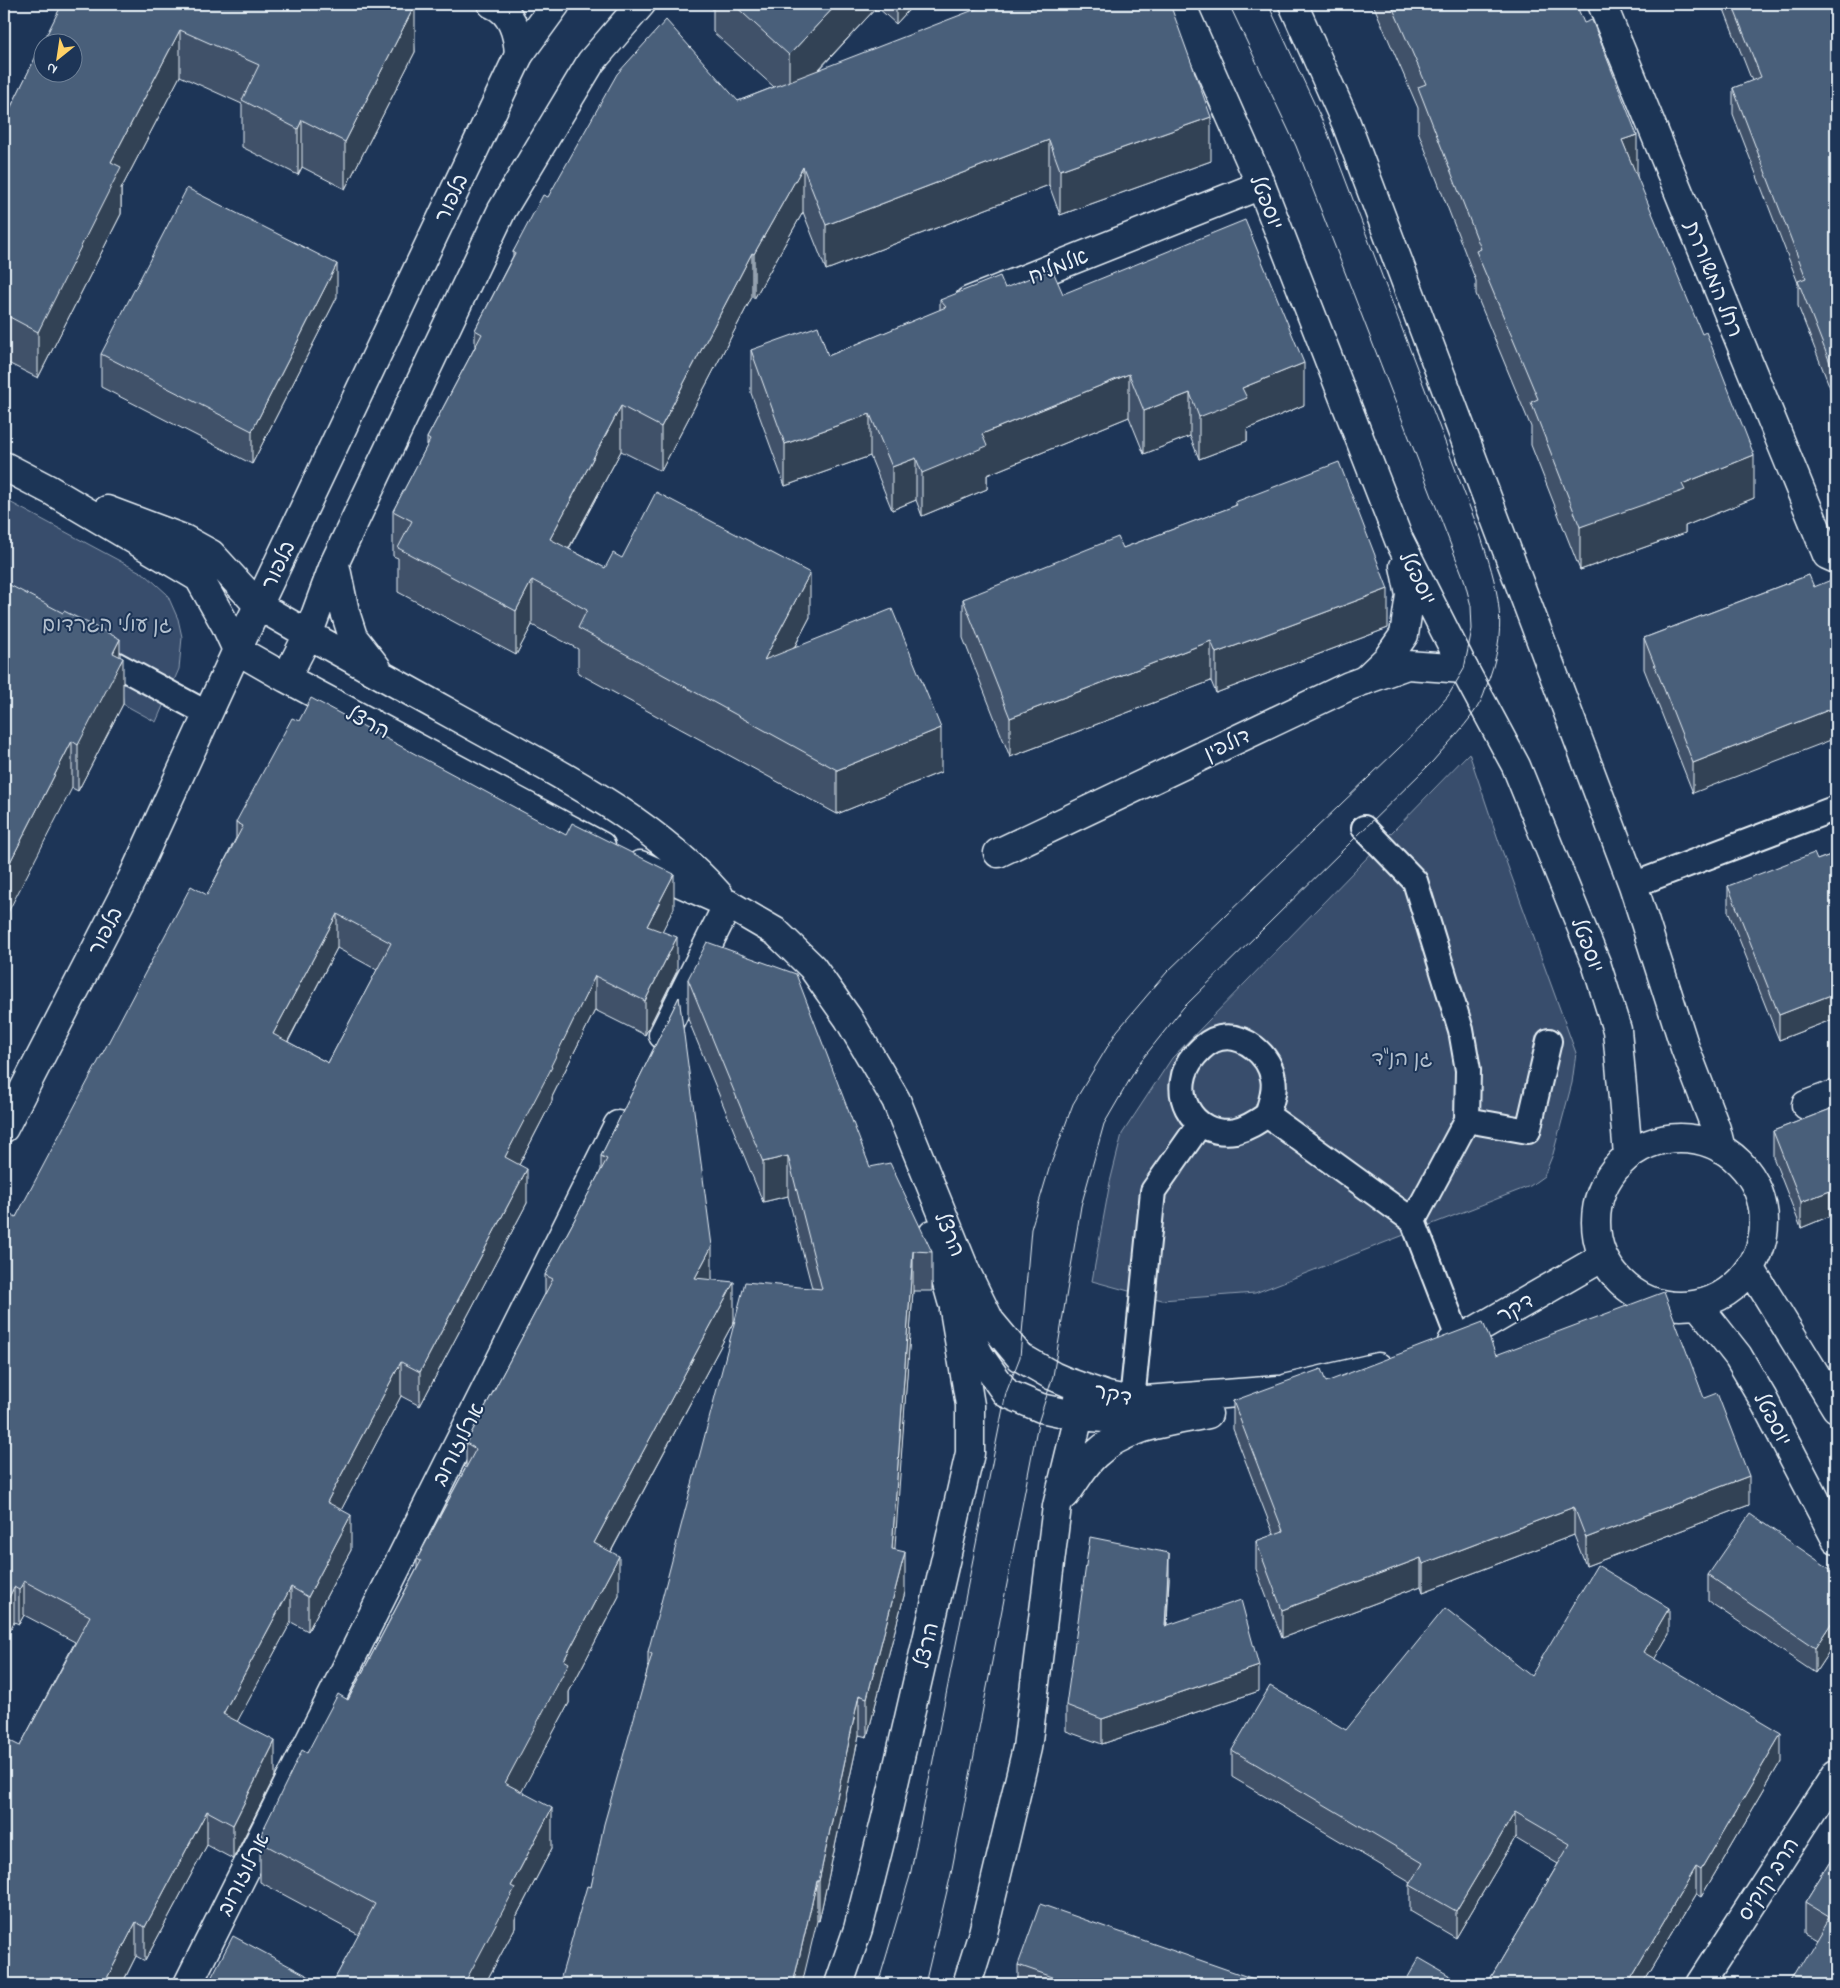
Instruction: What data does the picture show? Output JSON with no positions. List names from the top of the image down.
{
  "streets": {
    "street": [
      "בלפור",
      "יוספטל",
      "אלמליח",
      "רחל המשוררת",
      "הרצל",
      "דולפין",
      "דקר",
      "ארלוזורוב",
      "הרב קוקיס"
    ]
  },
  "crossings": [
    ["בלפור", "הרצל"],
    ["יוספטל", "אלמליח"],
    ["יוספטל", "דולפין"],
    ["יוספטל", "דקר"],
    ["הרצל", "דקר"]
  ],
  "parks": ["גן עולי הגרדום", "גן הנ\"ד"],
  "north": "bottom left"
}
